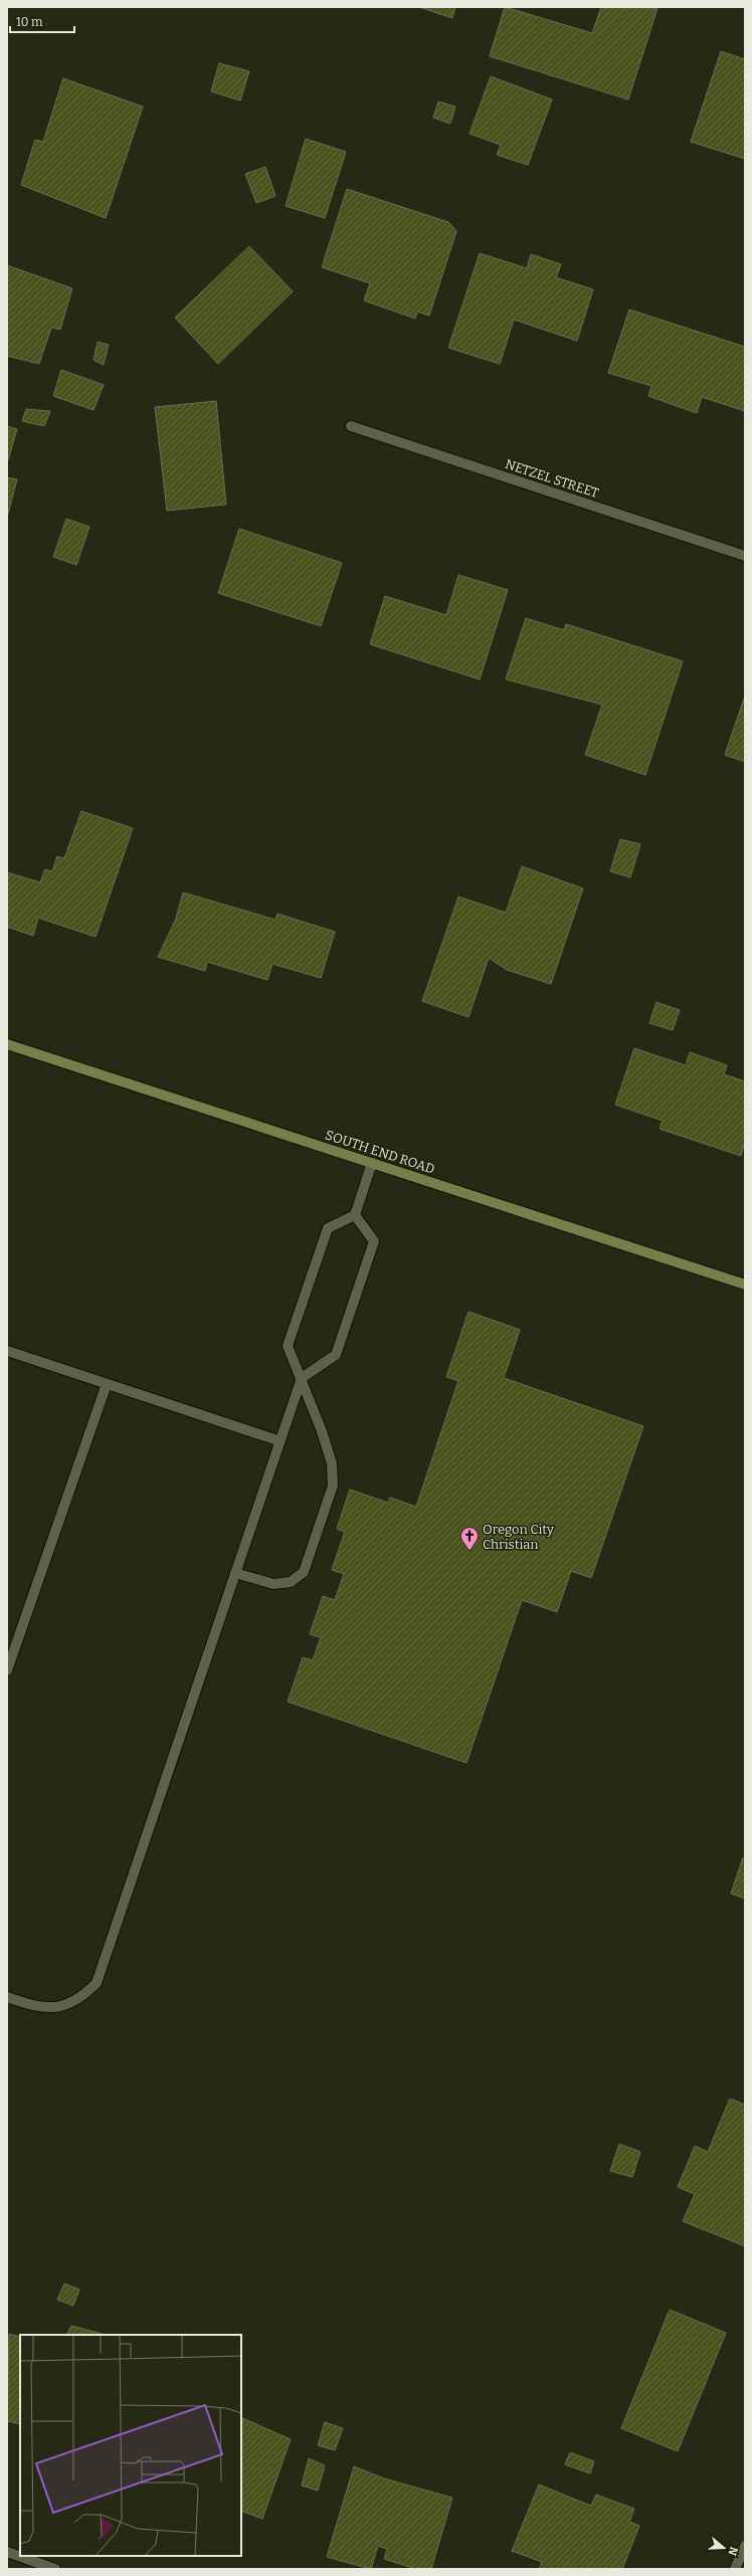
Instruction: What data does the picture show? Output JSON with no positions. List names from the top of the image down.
{
  "streets": {
    "main road": ["SOUTH END ROAD"],
    "street": ["NETZEL STREET"]
  },
  "places": {
    "church": ["Oregon City Christian"]
  },
  "scale_bar": "10 m",
  "north": "right"
}
